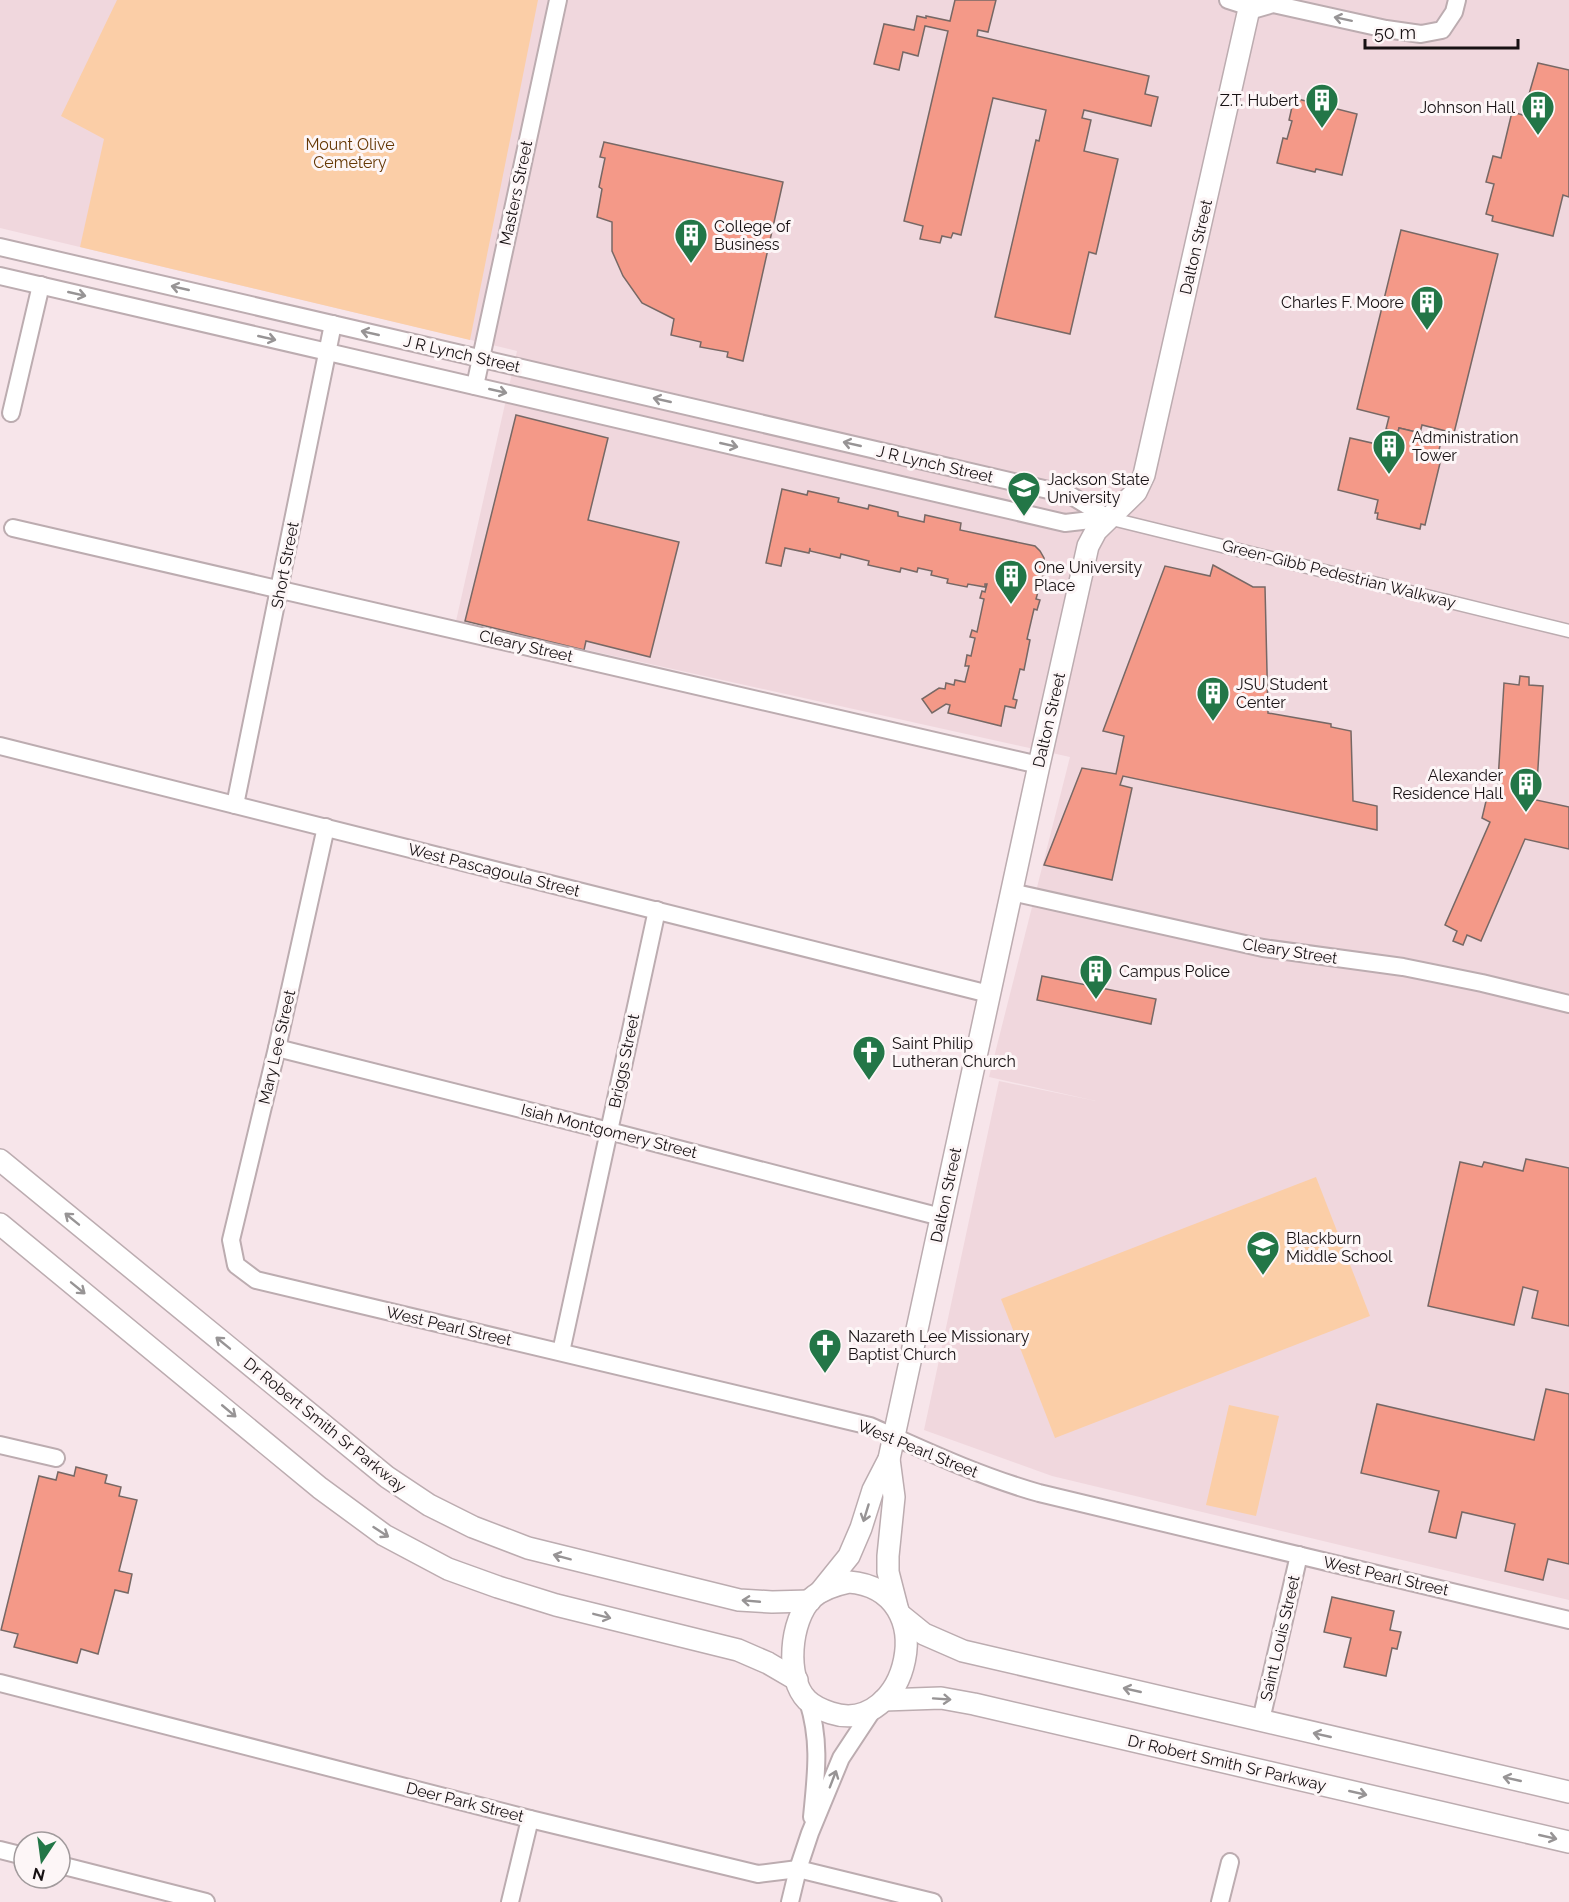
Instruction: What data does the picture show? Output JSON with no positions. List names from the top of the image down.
{
  "streets": {
    "street": [
      "Masters Street",
      "Dalton Street",
      "J R Lynch Street",
      "Short Street",
      "Green-Gibb Pedestrian Walkway",
      "Cleary Street",
      "West Pascagoula Street",
      "Mary Lee Street",
      "Briggs Street",
      "Isiah Montgomery Street",
      "West Pearl Street",
      "Dr Robert Smith Sr Parkway",
      "Saint Louis Street",
      "Deer Park Street"
    ]
  },
  "crossings": [
    ["Masters Street", "J R Lynch Street"],
    ["Dalton Street", "J R Lynch Street"],
    ["Dalton Street", "Green-Gibb Pedestrian Walkway"],
    ["Dalton Street", "Cleary Street"],
    ["Dalton Street", "West Pascagoula Street"],
    ["Dalton Street", "Isiah Montgomery Street"],
    ["Dalton Street", "West Pearl Street"],
    ["Dalton Street", "Dr Robert Smith Sr Parkway"],
    ["J R Lynch Street", "Short Street"],
    ["J R Lynch Street", "Green-Gibb Pedestrian Walkway"],
    ["Short Street", "Cleary Street"],
    ["Short Street", "West Pascagoula Street"],
    ["West Pascagoula Street", "Mary Lee Street"],
    ["West Pascagoula Street", "Briggs Street"],
    ["Mary Lee Street", "Isiah Montgomery Street"],
    ["Mary Lee Street", "West Pearl Street"],
    ["Briggs Street", "Isiah Montgomery Street"],
    ["Briggs Street", "West Pearl Street"],
    ["West Pearl Street", "Saint Louis Street"]
  ],
  "parks": ["Mount Olive Cemetery"],
  "places": {
    "building": [
      "Z.T. Hubert",
      "Johnson Hall",
      "College of Business",
      "Charles F. Moore",
      "Administration Tower",
      "One University Place",
      "JSU Student Center",
      "Alexander Residence Hall",
      "Campus Police"
    ],
    "school or university": ["Jackson State University", "Blackburn Middle School"],
    "church": ["Saint Philip Lutheran Church", "Nazareth Lee Missionary Baptist Church"]
  },
  "scale_bar": "50 m",
  "north": "bottom"
}
